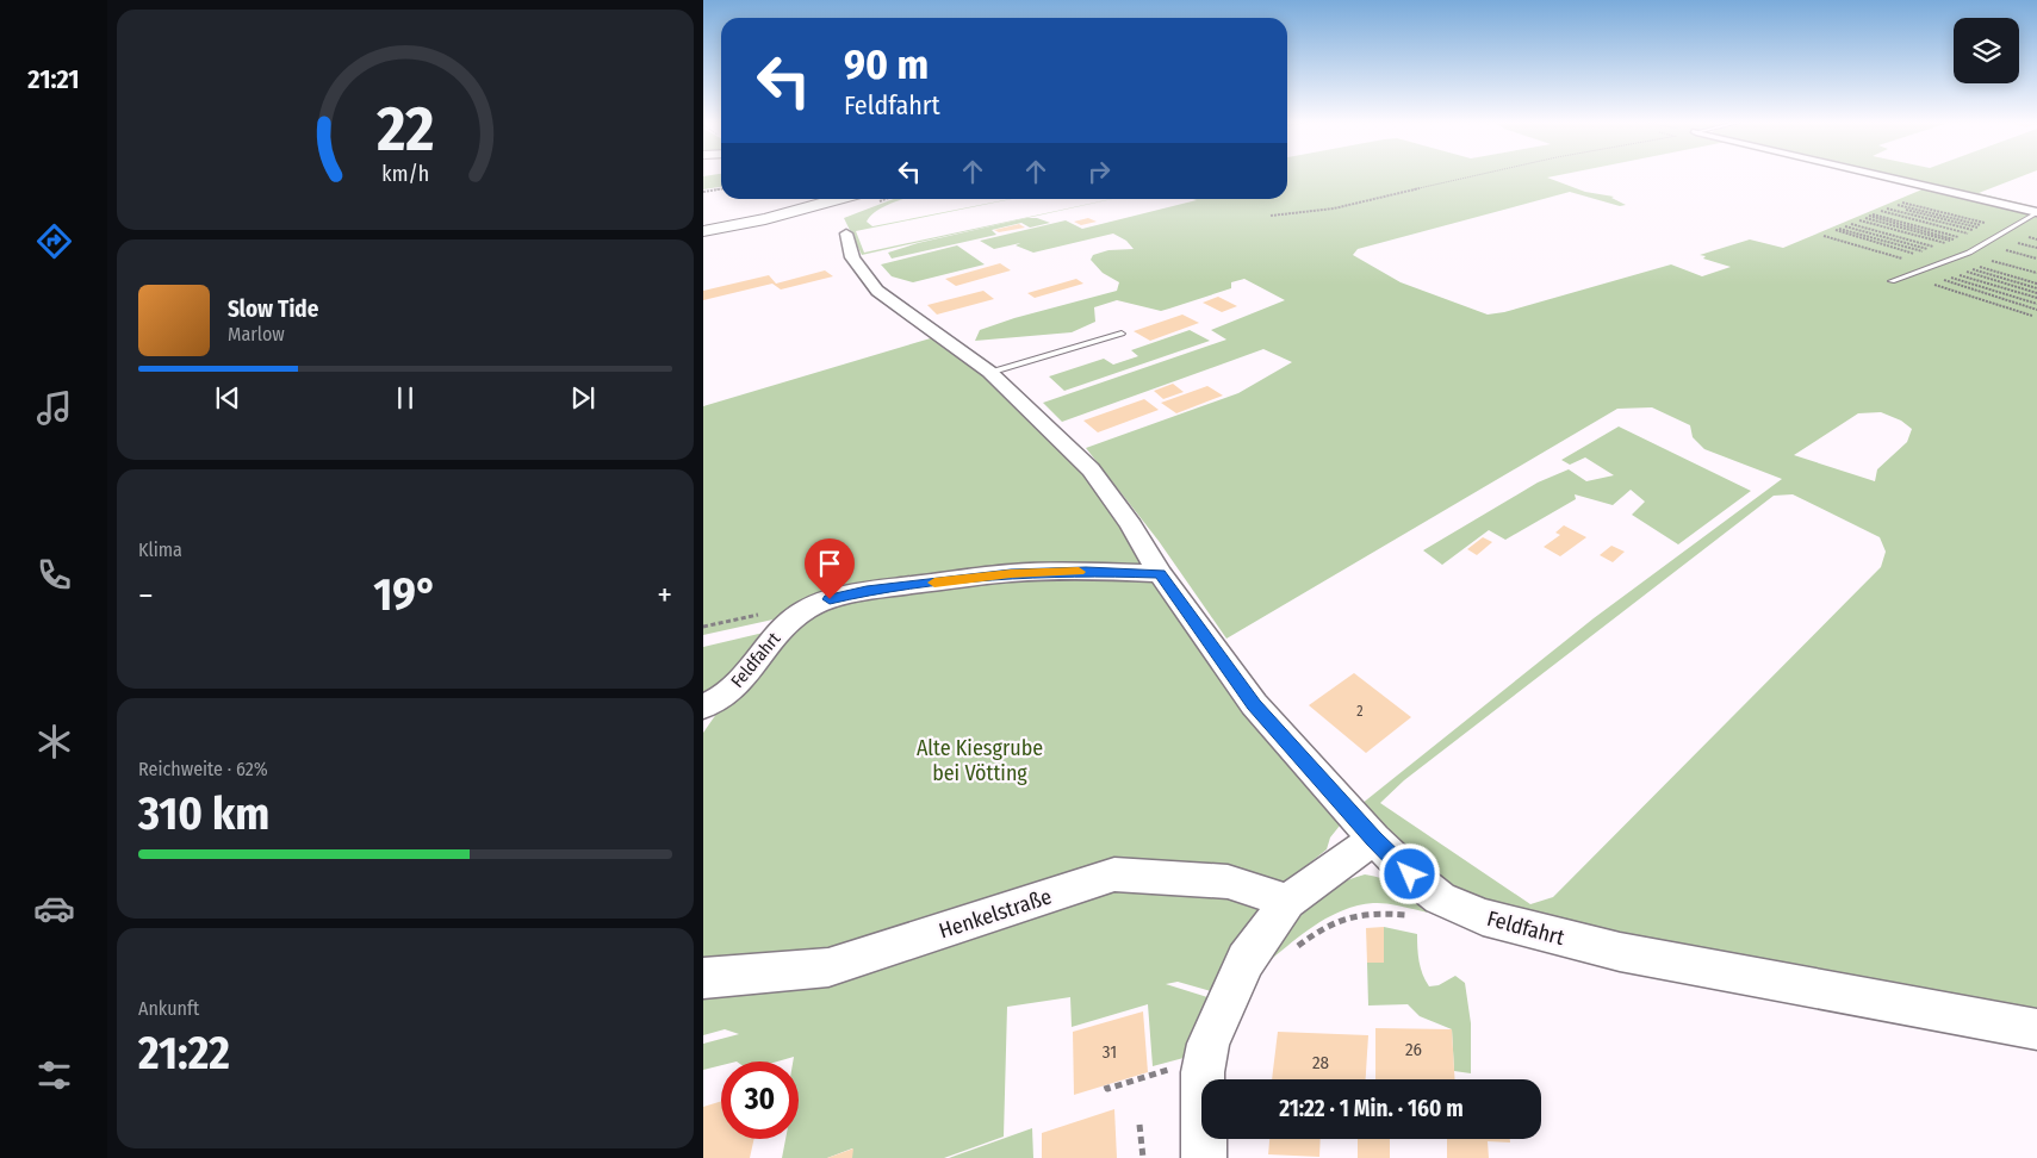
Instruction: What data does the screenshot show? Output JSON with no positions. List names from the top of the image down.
{
  "streets": {
    "street": ["Feldfahrt", "Henkelstraße"]
  },
  "parks": ["Alte Kiesgrube bei Vötting"],
  "house_numbers": [
    "2",
    "26",
    "31",
    "28"
  ],
  "page": {
    "tabs": "21:21",
    "turn": ["90 m", "Feldfahrt"],
    "song": ["Slow Tide", "Marlow"],
    "tile": [
      "Klima",
      ["Reichweite · 62%", "310 km"],
      ["Ankunft", "21:22"]
    ],
    "heat": ["−", "19°", "+"],
    "limit": "30",
    "trip": "21:22 · 1 Min. · 160 m",
    "gauge": ["22", "km/h"]
  }
}
